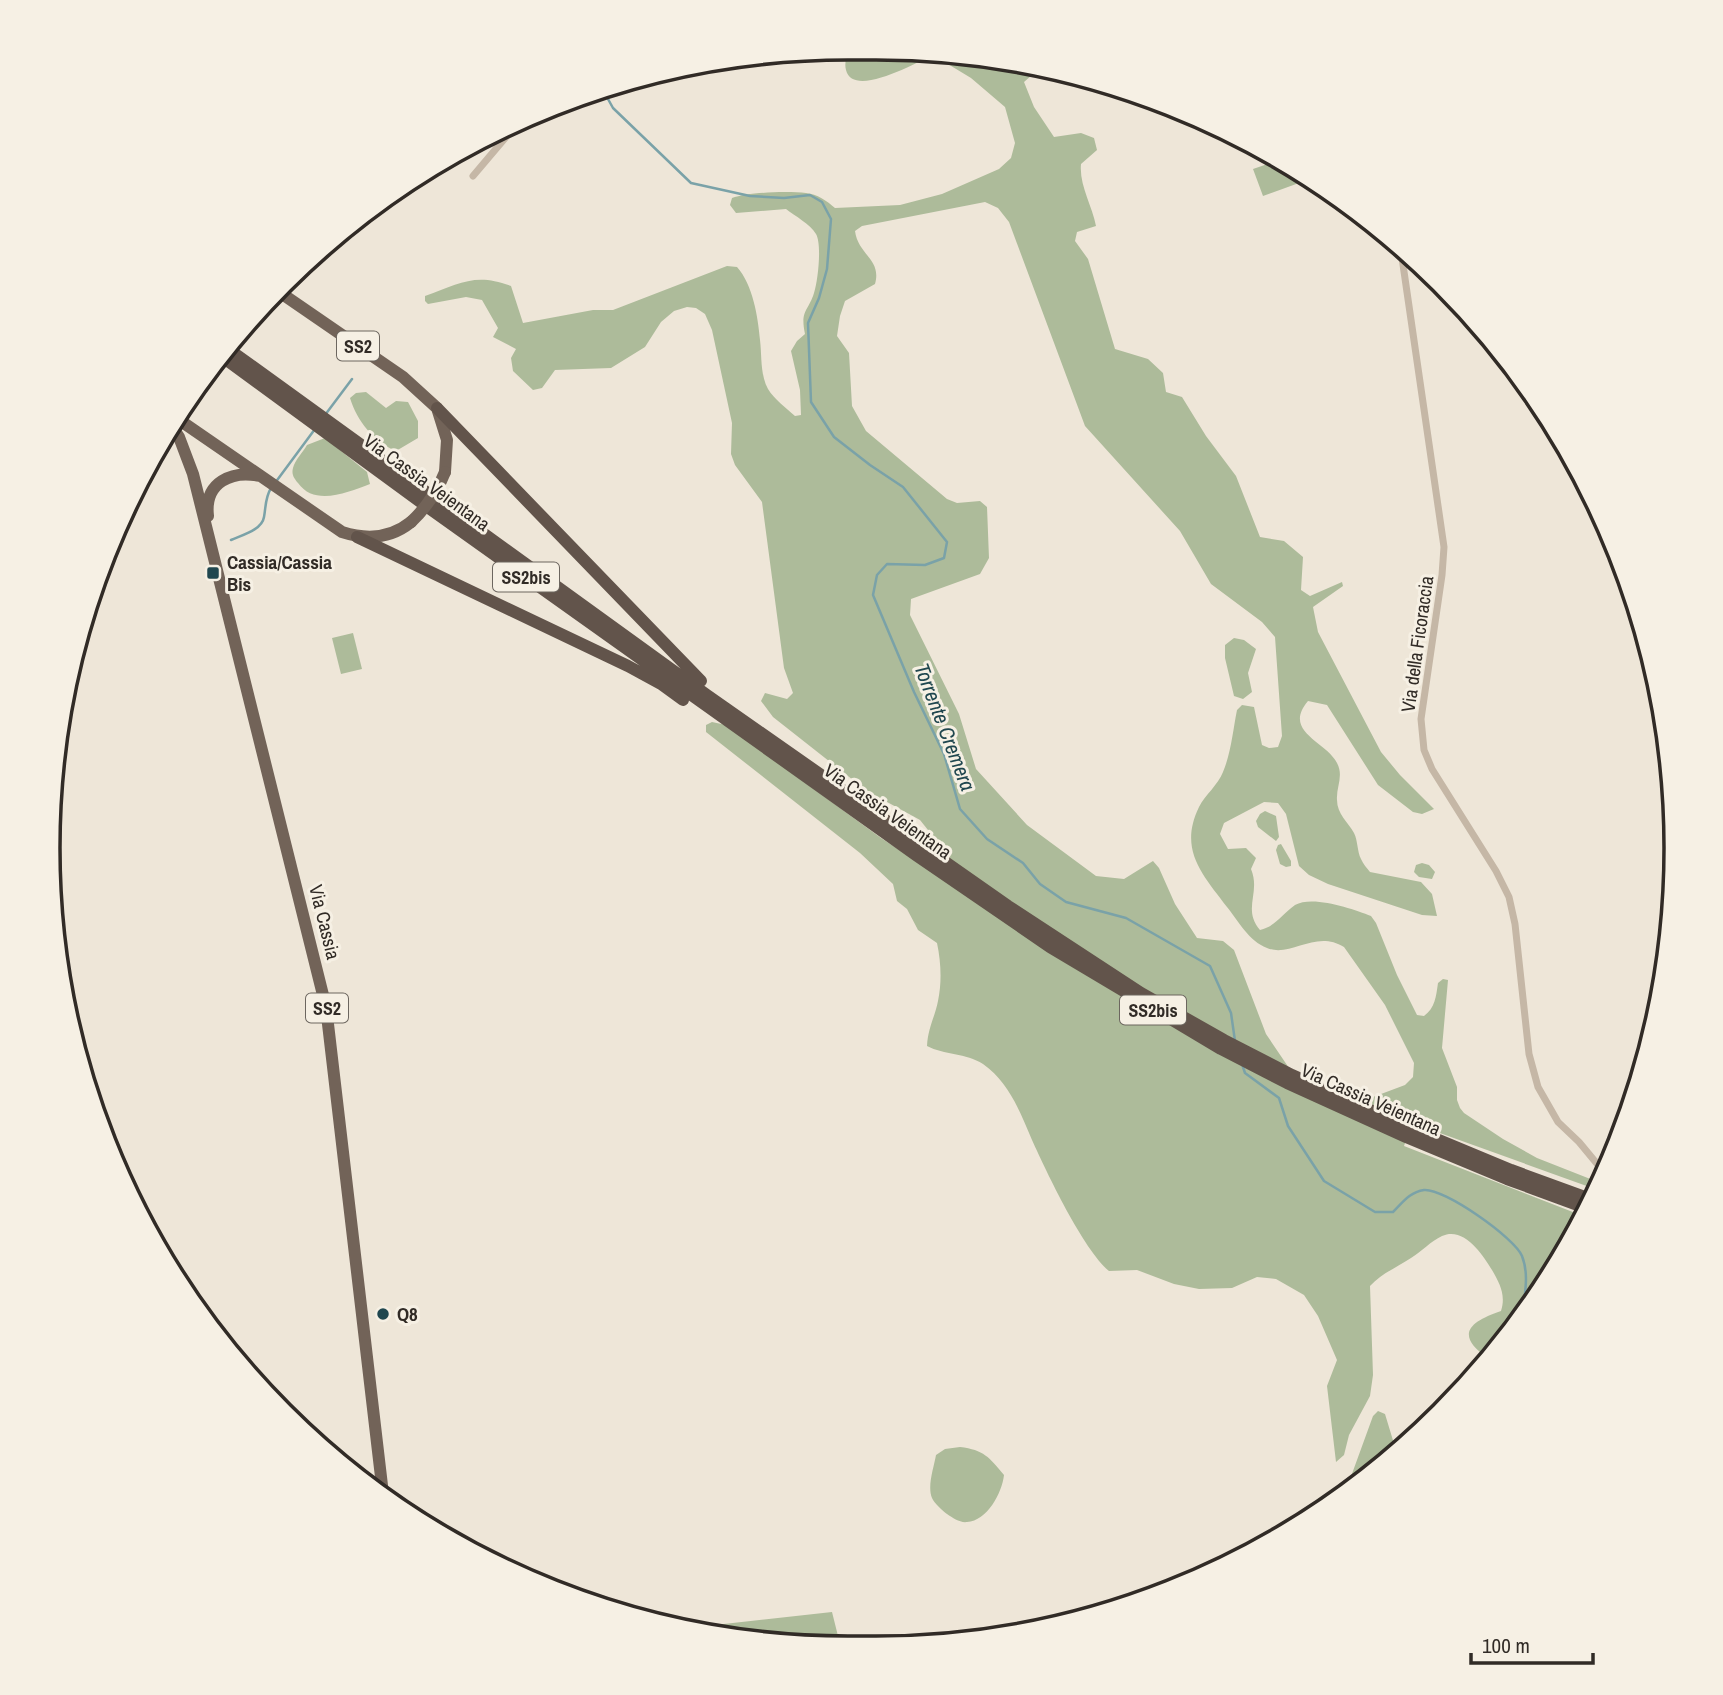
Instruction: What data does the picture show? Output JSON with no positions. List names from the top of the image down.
{
  "streets": {
    "highway": ["Via Cassia Veientana", "SS2bis"],
    "main road": ["SS2", "Via Cassia"],
    "street": ["Via della Ficoraccia"]
  },
  "water": ["Torrente Cremera"],
  "places": {
    "transit": ["Cassia/Cassia Bis"],
    "other": ["Q8"]
  },
  "scale_bar": "100 m"
}
